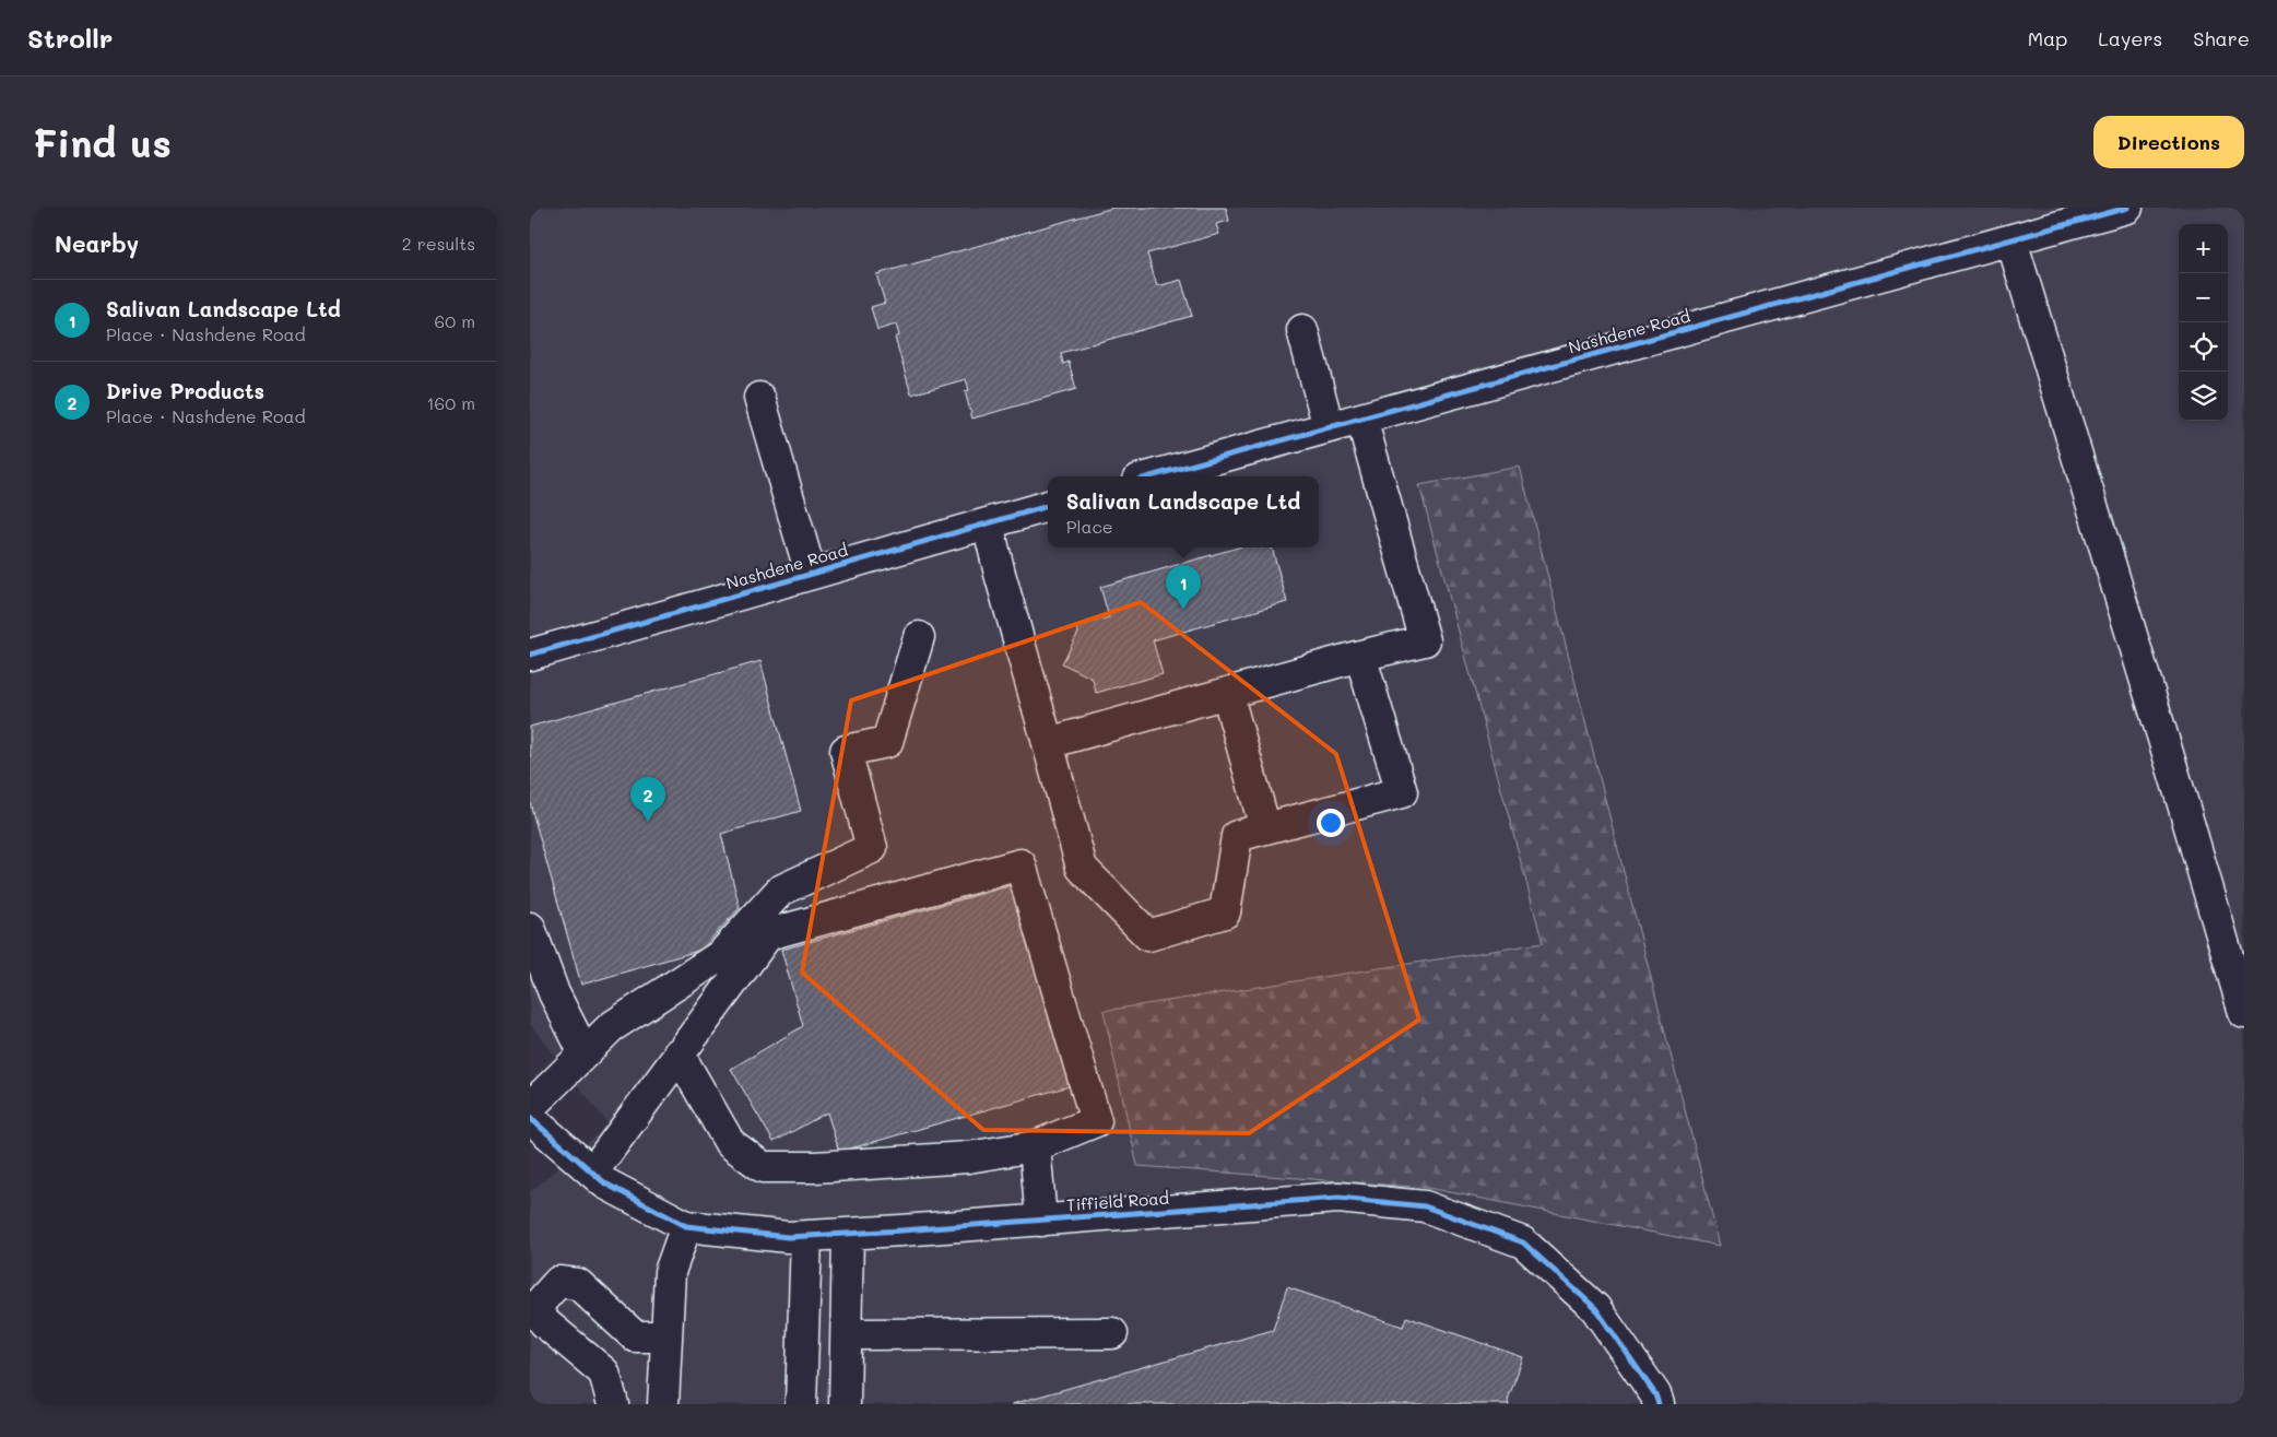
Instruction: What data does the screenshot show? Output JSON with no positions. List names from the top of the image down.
{
  "streets": {
    "street": ["Nashdene Road", "Tiffield Road"]
  },
  "page": {
    "header": "Strollr",
    "nav": ["Map", "Layers", "Share"],
    "buttons": "Directions",
    "title": "Find us",
    "heading": ["Nearby", "2 results"],
    "map_buttons": ["+", "−"],
    "list": [
      {
        "mark": "1",
        "name": "Salivan Landscape Ltd",
        "note": "Place · Nashdene Road",
        "value": "60 m"
      },
      {
        "mark": "2",
        "name": "Drive Products",
        "note": "Place · Nashdene Road",
        "value": "160 m"
      }
    ],
    "popup": ["Salivan Landscape Ltd", "Place"],
    "pins": ["1", "2"]
  }
}
